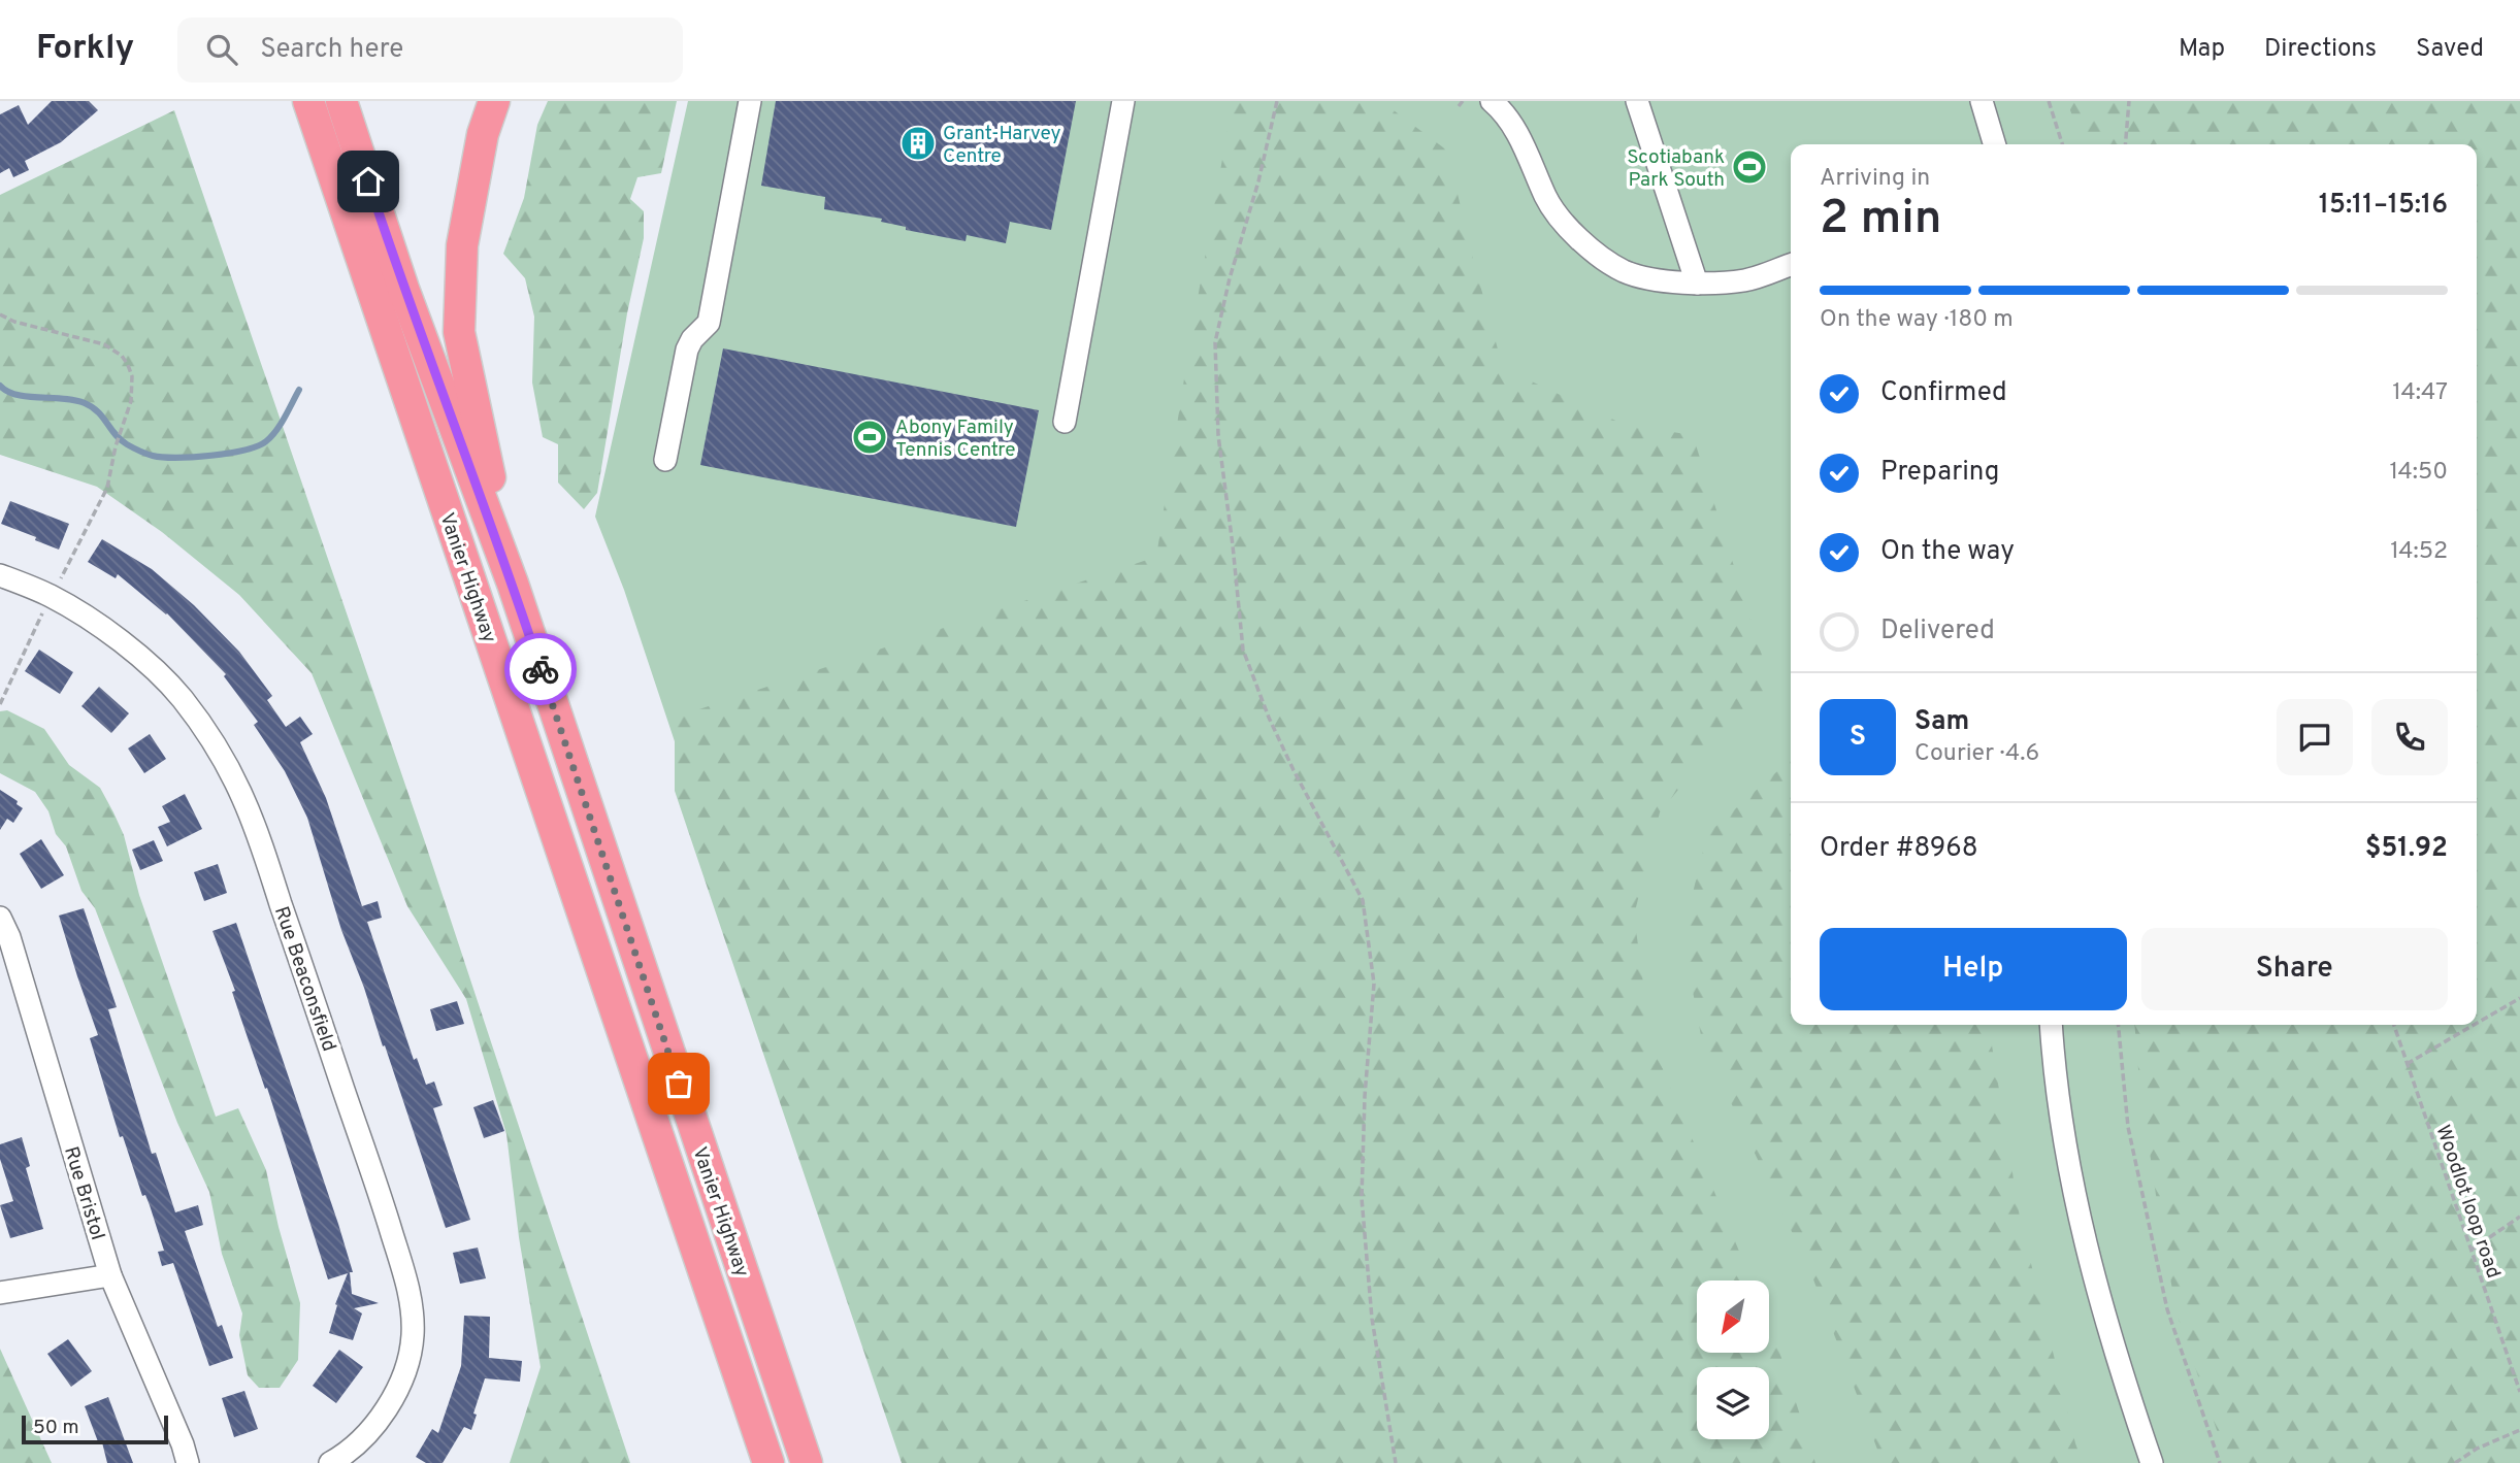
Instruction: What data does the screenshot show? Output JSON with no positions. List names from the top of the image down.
{
  "streets": {
    "highway": ["Vanier Highway"],
    "street": ["Rue Beaconsfield", "Rue Bristol"],
    "path": ["Woodlot loop road"]
  },
  "places": {
    "building": ["Grant-Harvey Centre"],
    "sports": ["Scotiabank Park South", "Abony Family Tennis Centre"]
  },
  "scale_bar": "50 m",
  "north": "bottom left",
  "page": {
    "header": "Forkly",
    "search": "Search here",
    "nav": ["Map", "Directions", "Saved"],
    "heading": ["2 min", "Arriving in", "15:11–15:16"],
    "panel": [
      "Sam",
      "Courier · 4.6",
      "Order #8968",
      "$51.92"
    ],
    "bar": "On the way · 180 m",
    "list": [
      ["Confirmed", "14:47"],
      ["Preparing", "14:50"],
      ["On the way", "14:52"],
      "Delivered"
    ],
    "round": "S",
    "buttons": ["Help", "Share"],
    "scale": "50 m"
  }
}
